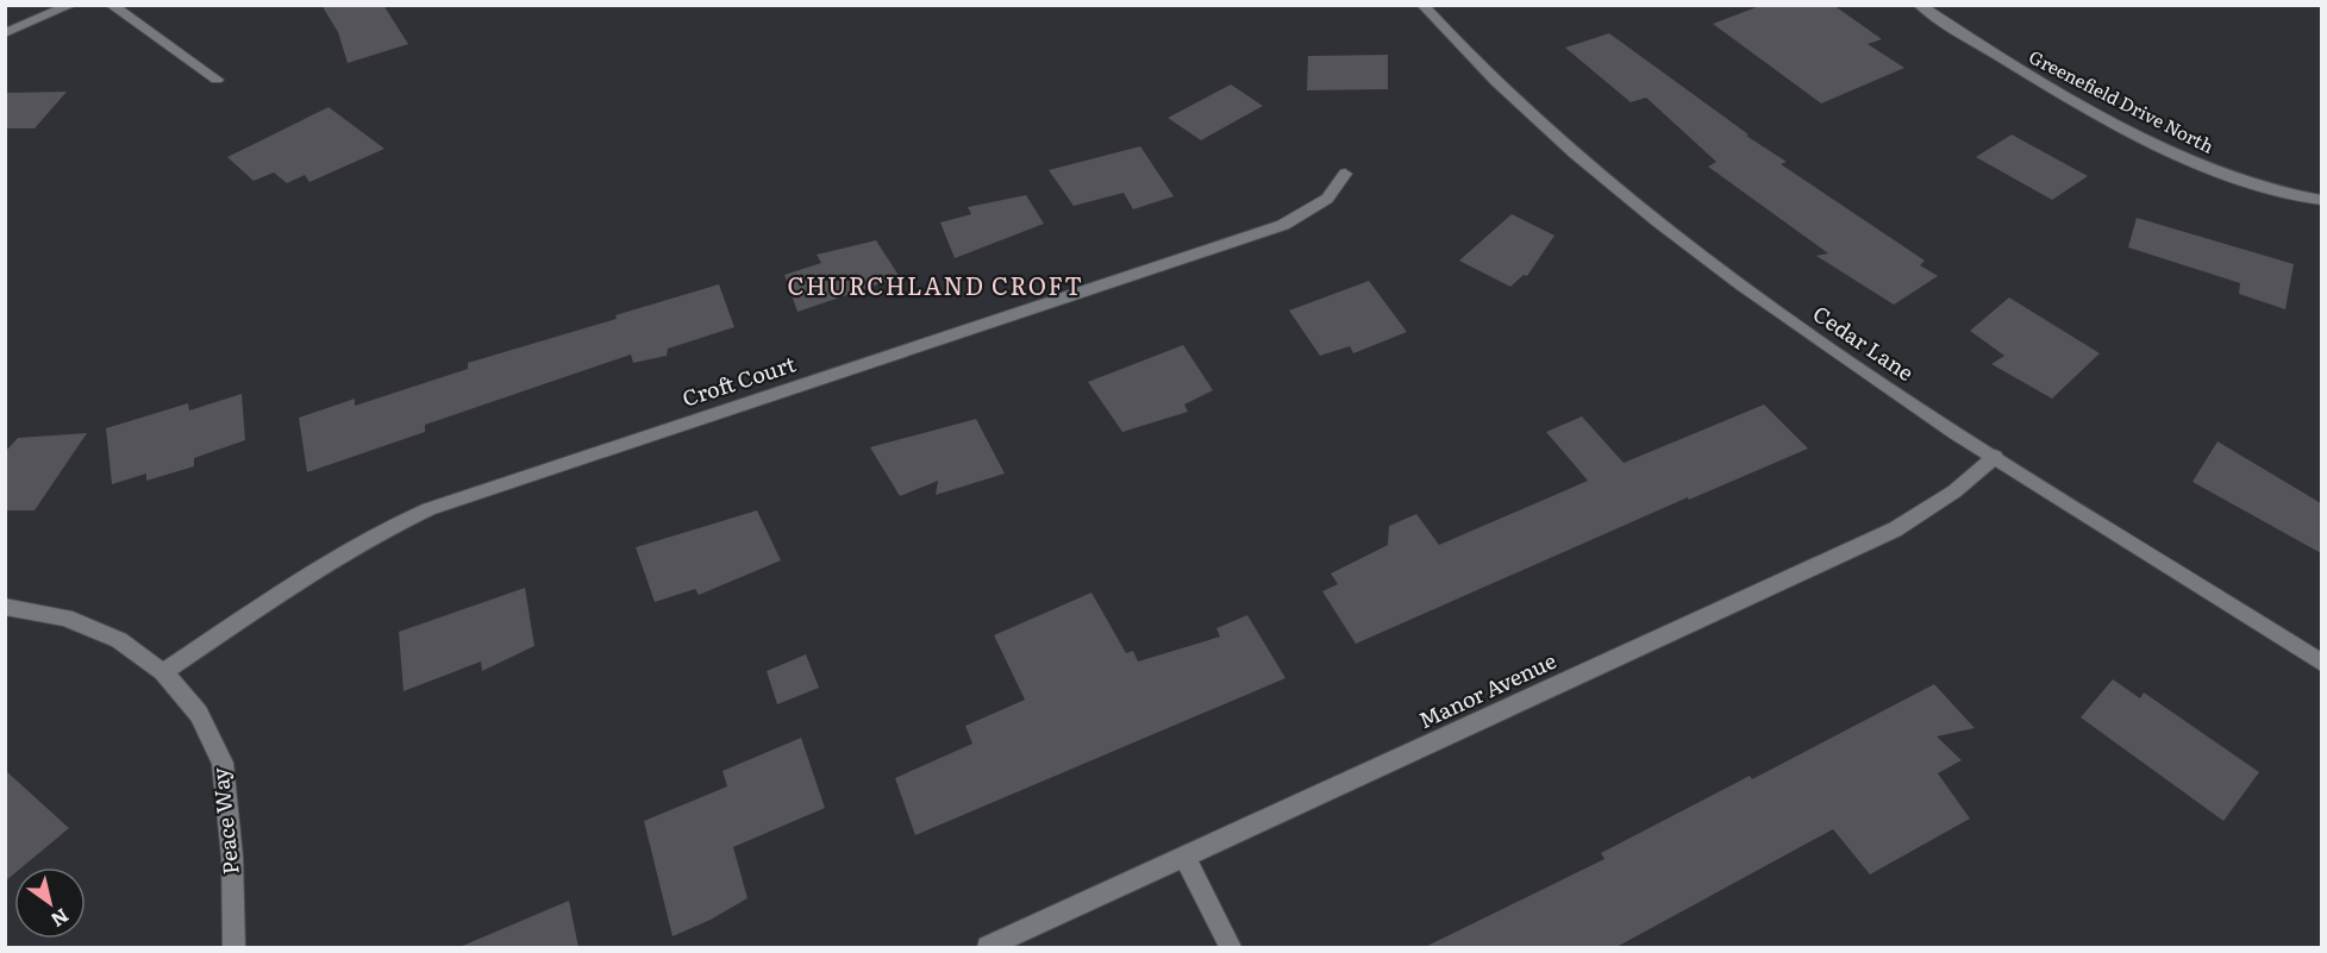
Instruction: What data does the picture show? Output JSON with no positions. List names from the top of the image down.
{
  "streets": {
    "street": [
      "Greenefield Drive North",
      "Cedar Lane",
      "Croft Court",
      "Manor Avenue",
      "Peace Way"
    ]
  },
  "crossings": [
    ["Cedar Lane", "Manor Avenue"],
    ["Croft Court", "Peace Way"]
  ],
  "districts": ["CHURCHLAND CROFT"],
  "north": "bottom right"
}
